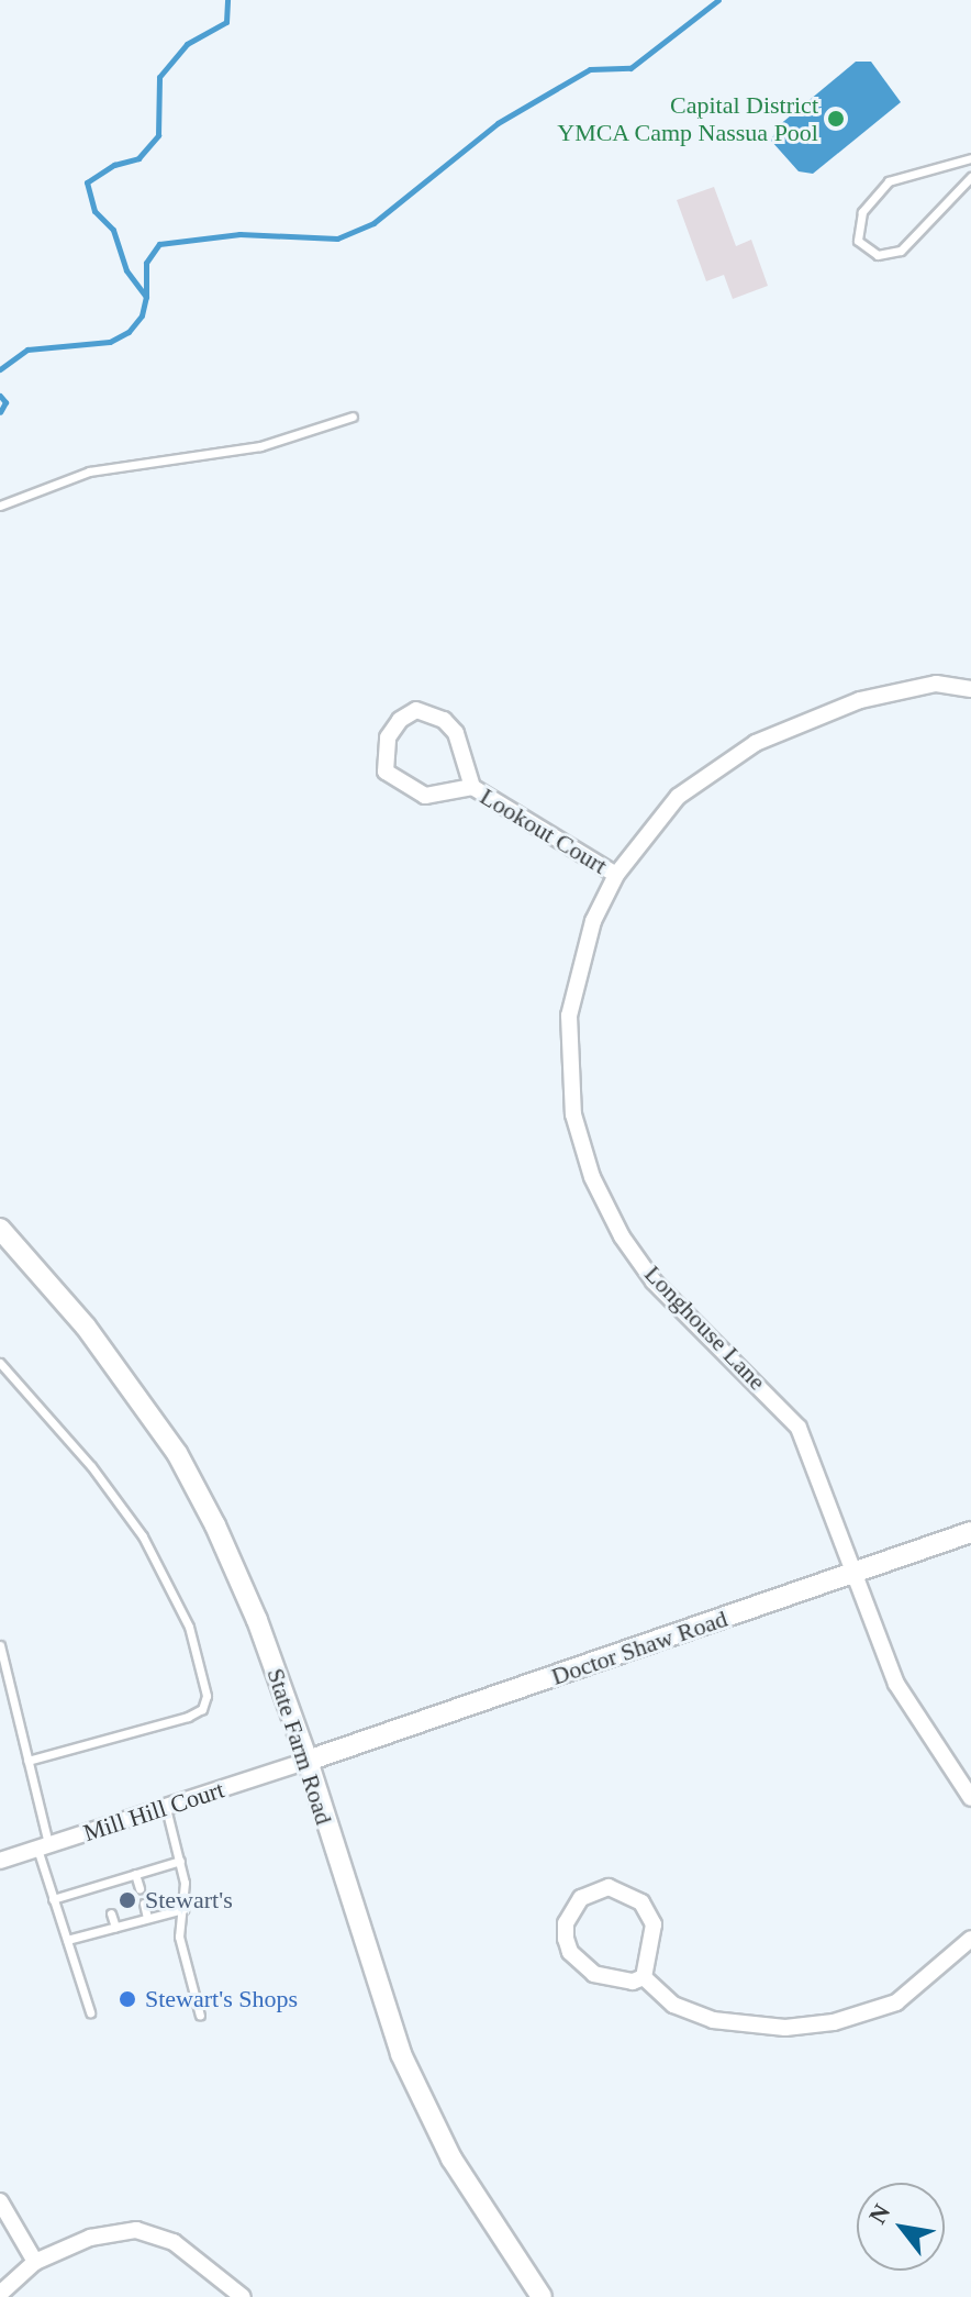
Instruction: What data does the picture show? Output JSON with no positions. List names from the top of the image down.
{
  "streets": {
    "main road": ["Doctor Shaw Road", "State Farm Road"],
    "street": ["Lookout Court", "Longhouse Lane", "Mill Hill Court"]
  },
  "crossings": [
    ["Lookout Court", "Longhouse Lane"],
    ["Longhouse Lane", "Doctor Shaw Road"],
    ["Doctor Shaw Road", "State Farm Road"],
    ["Doctor Shaw Road", "Mill Hill Court"],
    ["State Farm Road", "Mill Hill Court"]
  ],
  "places": ["Capital District YMCA Camp Nassua Pool", "Stewart's", "Stewart's Shops"],
  "north": "top left"
}
